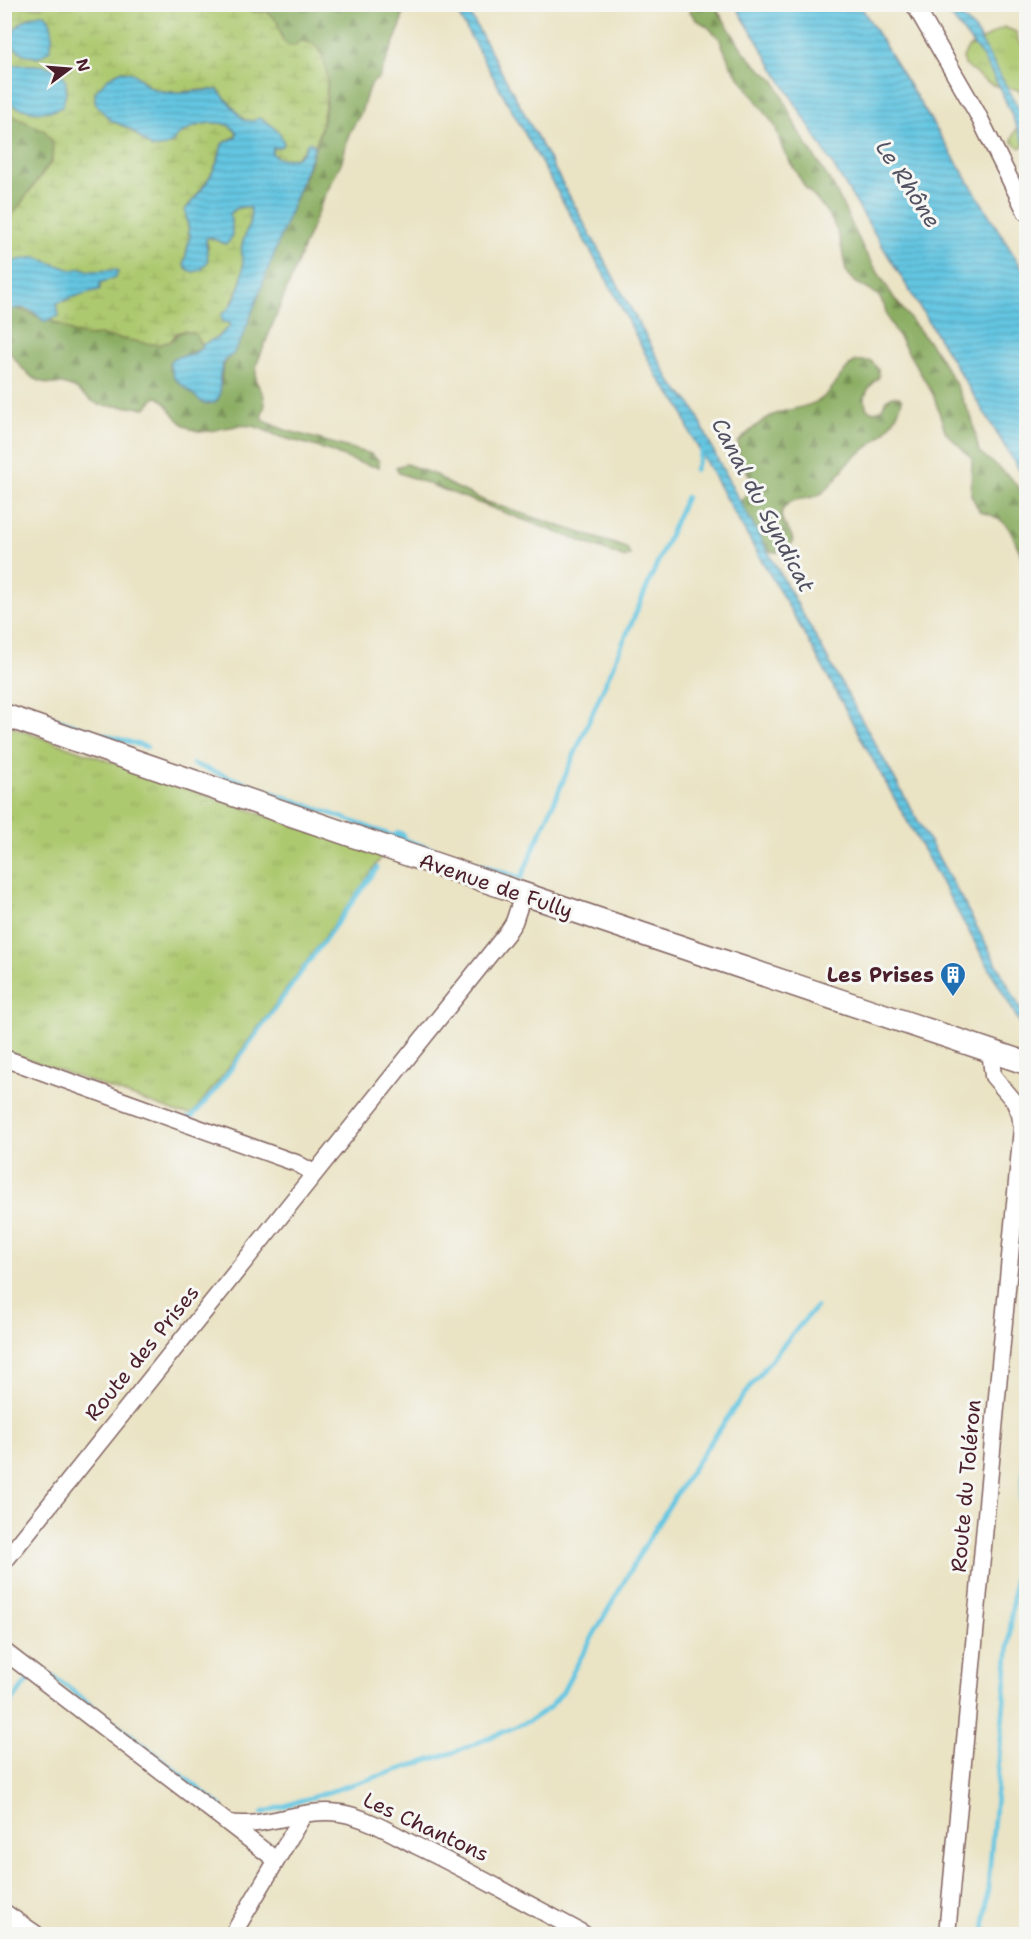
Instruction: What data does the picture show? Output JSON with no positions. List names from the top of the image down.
{
  "streets": {
    "main road": ["Avenue de Fully"],
    "street": ["Route des Prises", "Route du Toléron", "Les Chantons"]
  },
  "crossings": [
    ["Avenue de Fully", "Route des Prises"],
    ["Avenue de Fully", "Route du Toléron"]
  ],
  "water": ["Le Rhône", "Canal du Syndicat"],
  "places": {
    "building": ["Les Prises"]
  },
  "north": "right"
}
